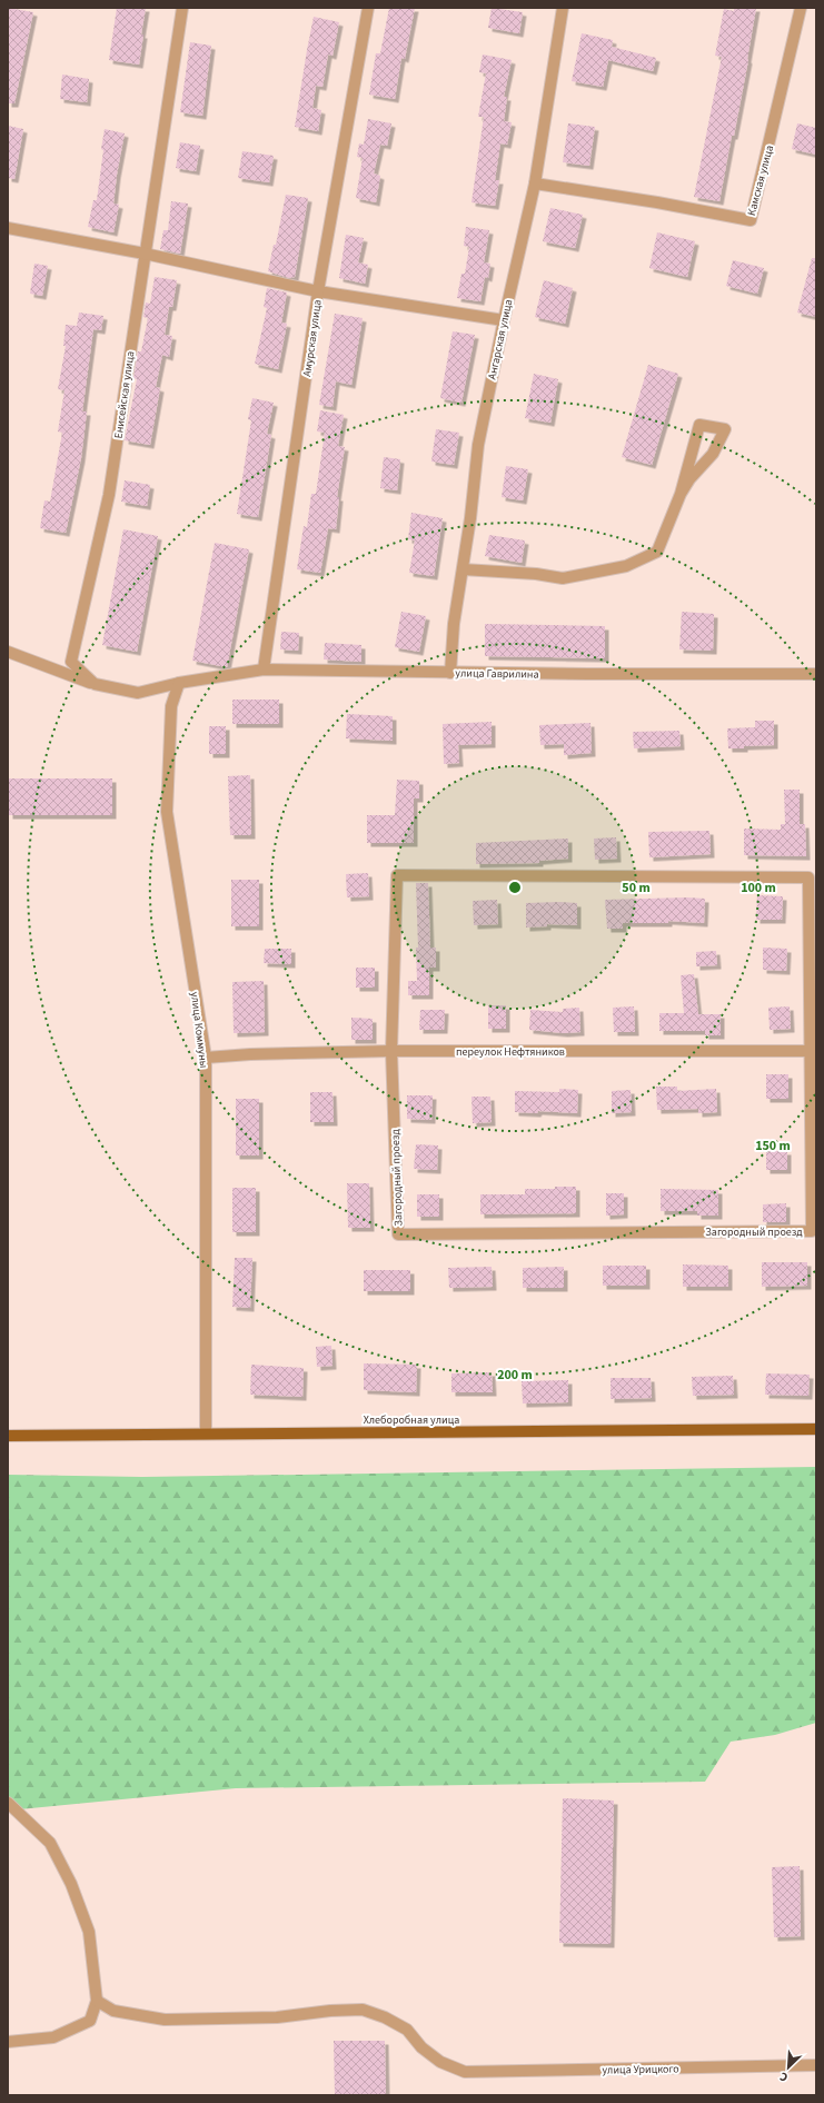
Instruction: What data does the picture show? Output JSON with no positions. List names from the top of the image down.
{
  "streets": {
    "main road": ["Хлеборобная улица"],
    "street": [
      "Камская улица",
      "Амурская улица",
      "Ангарская улица",
      "Енисейская улица",
      "улица Гаврилина",
      "улица Коммуны",
      "переулок Нефтяников",
      "Загородный проезд",
      "улица Урицкого"
    ]
  },
  "crossings": [
    ["Камская улица", "Ангарская улица"],
    ["Амурская улица", "улица Гаврилина"],
    ["Ангарская улица", "улица Гаврилина"],
    ["улица Гаврилина", "улица Коммуны"],
    ["улица Коммуны", "переулок Нефтяников"],
    ["улица Коммуны", "Хлеборобная улица"],
    ["переулок Нефтяников", "Загородный проезд"]
  ],
  "north": "bottom left",
  "rings": [
    "50 m",
    "100 m",
    "150 m",
    "200 m"
  ]
}
